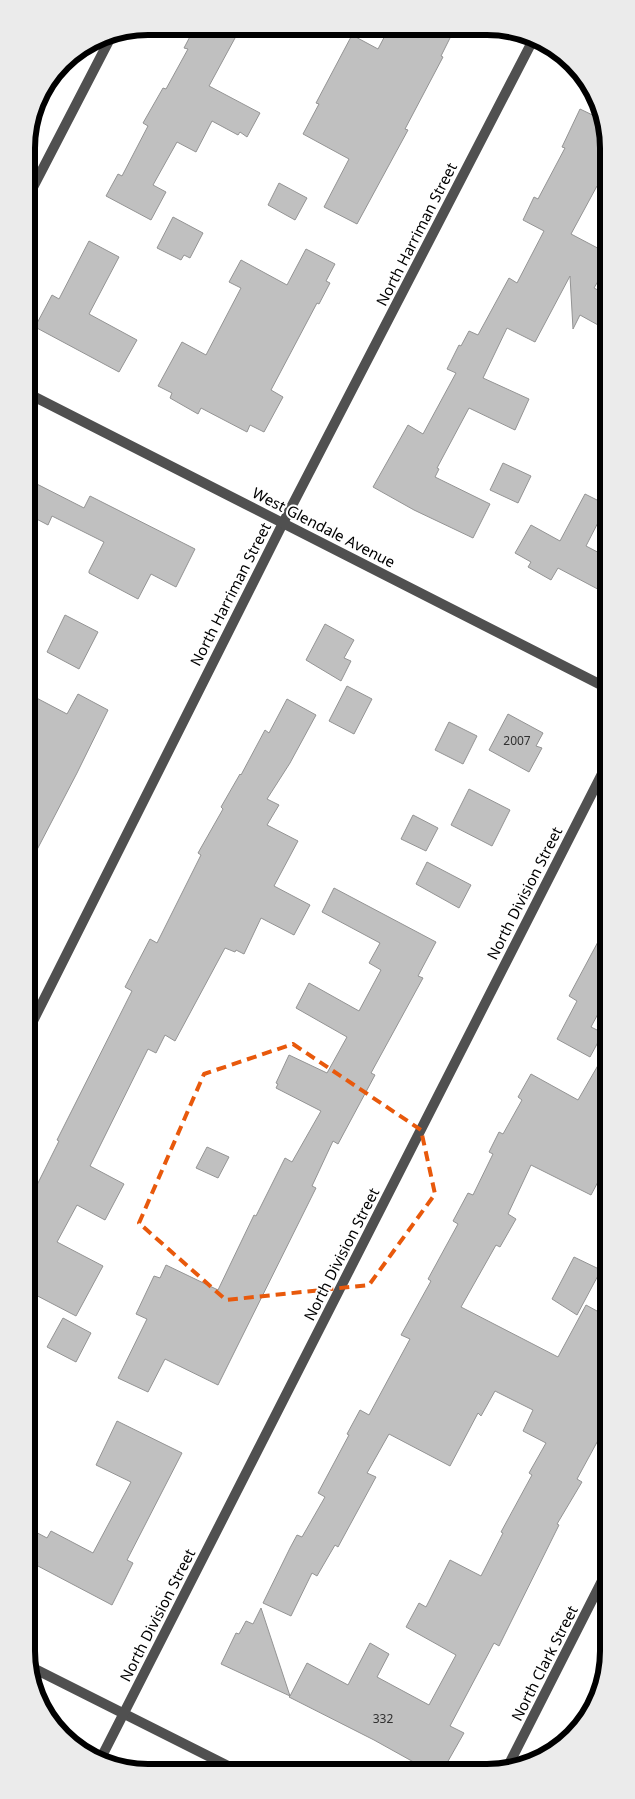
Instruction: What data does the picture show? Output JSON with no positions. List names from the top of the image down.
{
  "streets": {
    "street": [
      "North Harriman Street",
      "West Glendale Avenue",
      "North Division Street",
      "North Clark Street"
    ]
  },
  "crossings": [
    ["North Harriman Street", "West Glendale Avenue"]
  ],
  "house_numbers": ["2007", "332"]
}
